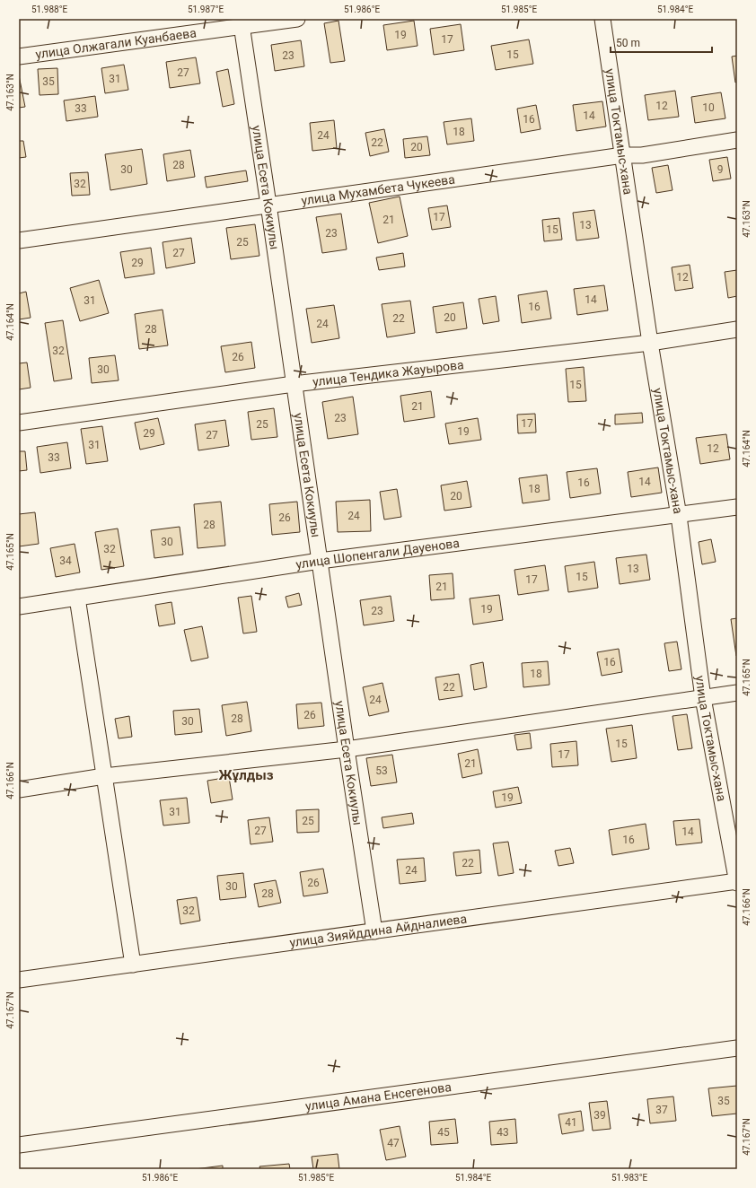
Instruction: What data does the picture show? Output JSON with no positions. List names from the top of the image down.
{
  "streets": {
    "street": [
      "улица Олжагали Куанбаева",
      "улица Токтамыс-хана",
      "улица Есета Кокиулы",
      "улица Мухамбета Чукеева",
      "улица Тендика Жауырова",
      "улица Шопенгали Дауенова",
      "улица Зияйддина Айдналиева",
      "улица Амана Енсегенова"
    ]
  },
  "crossings": [
    ["улица Олжагали Куанбаева", "улица Есета Кокиулы"],
    ["улица Токтамыс-хана", "улица Мухамбета Чукеева"],
    ["улица Токтамыс-хана", "улица Тендика Жауырова"],
    ["улица Токтамыс-хана", "улица Шопенгали Дауенова"],
    ["улица Токтамыс-хана", "улица Зияйддина Айдналиева"],
    ["улица Есета Кокиулы", "улица Мухамбета Чукеева"],
    ["улица Есета Кокиулы", "улица Тендика Жауырова"],
    ["улица Есета Кокиулы", "улица Шопенгали Дауенова"],
    ["улица Есета Кокиулы", "улица Зияйддина Айдналиева"]
  ],
  "districts": ["Жұлдыз"],
  "house_numbers": [
    "19",
    "17",
    "15",
    "23",
    "27",
    "31",
    "35",
    "12",
    "10",
    "33",
    "14",
    "16",
    "18",
    "24",
    "22",
    "20",
    "28",
    "30",
    "9",
    "32",
    "17",
    "21",
    "13",
    "15",
    "23",
    "25",
    "27",
    "29",
    "12",
    "14",
    "31",
    "16",
    "20",
    "22",
    "24",
    "28",
    "32",
    "26",
    "30",
    "15",
    "21",
    "23",
    "17",
    "25",
    "19",
    "29",
    "27",
    "31",
    "12",
    "33",
    "14",
    "16",
    "18",
    "20",
    "24",
    "26",
    "28",
    "30",
    "32",
    "34",
    "13",
    "15",
    "17",
    "21",
    "19",
    "23",
    "16",
    "18",
    "22",
    "24",
    "26",
    "28",
    "30",
    "15",
    "17",
    "21",
    "53",
    "19",
    "31",
    "25",
    "27",
    "14",
    "16",
    "22",
    "24",
    "26",
    "30",
    "28",
    "32",
    "35",
    "37",
    "39",
    "41",
    "45",
    "43",
    "47"
  ],
  "scale_bar": "50 m",
  "coordinates": [
    "51.988°E",
    "51.987°E",
    "51.986°E",
    "51.985°E",
    "51.984°E",
    "47.163°N",
    "47.164°N",
    "47.165°N",
    "47.166°N",
    "47.167°N",
    "51.983°E"
  ]
}
